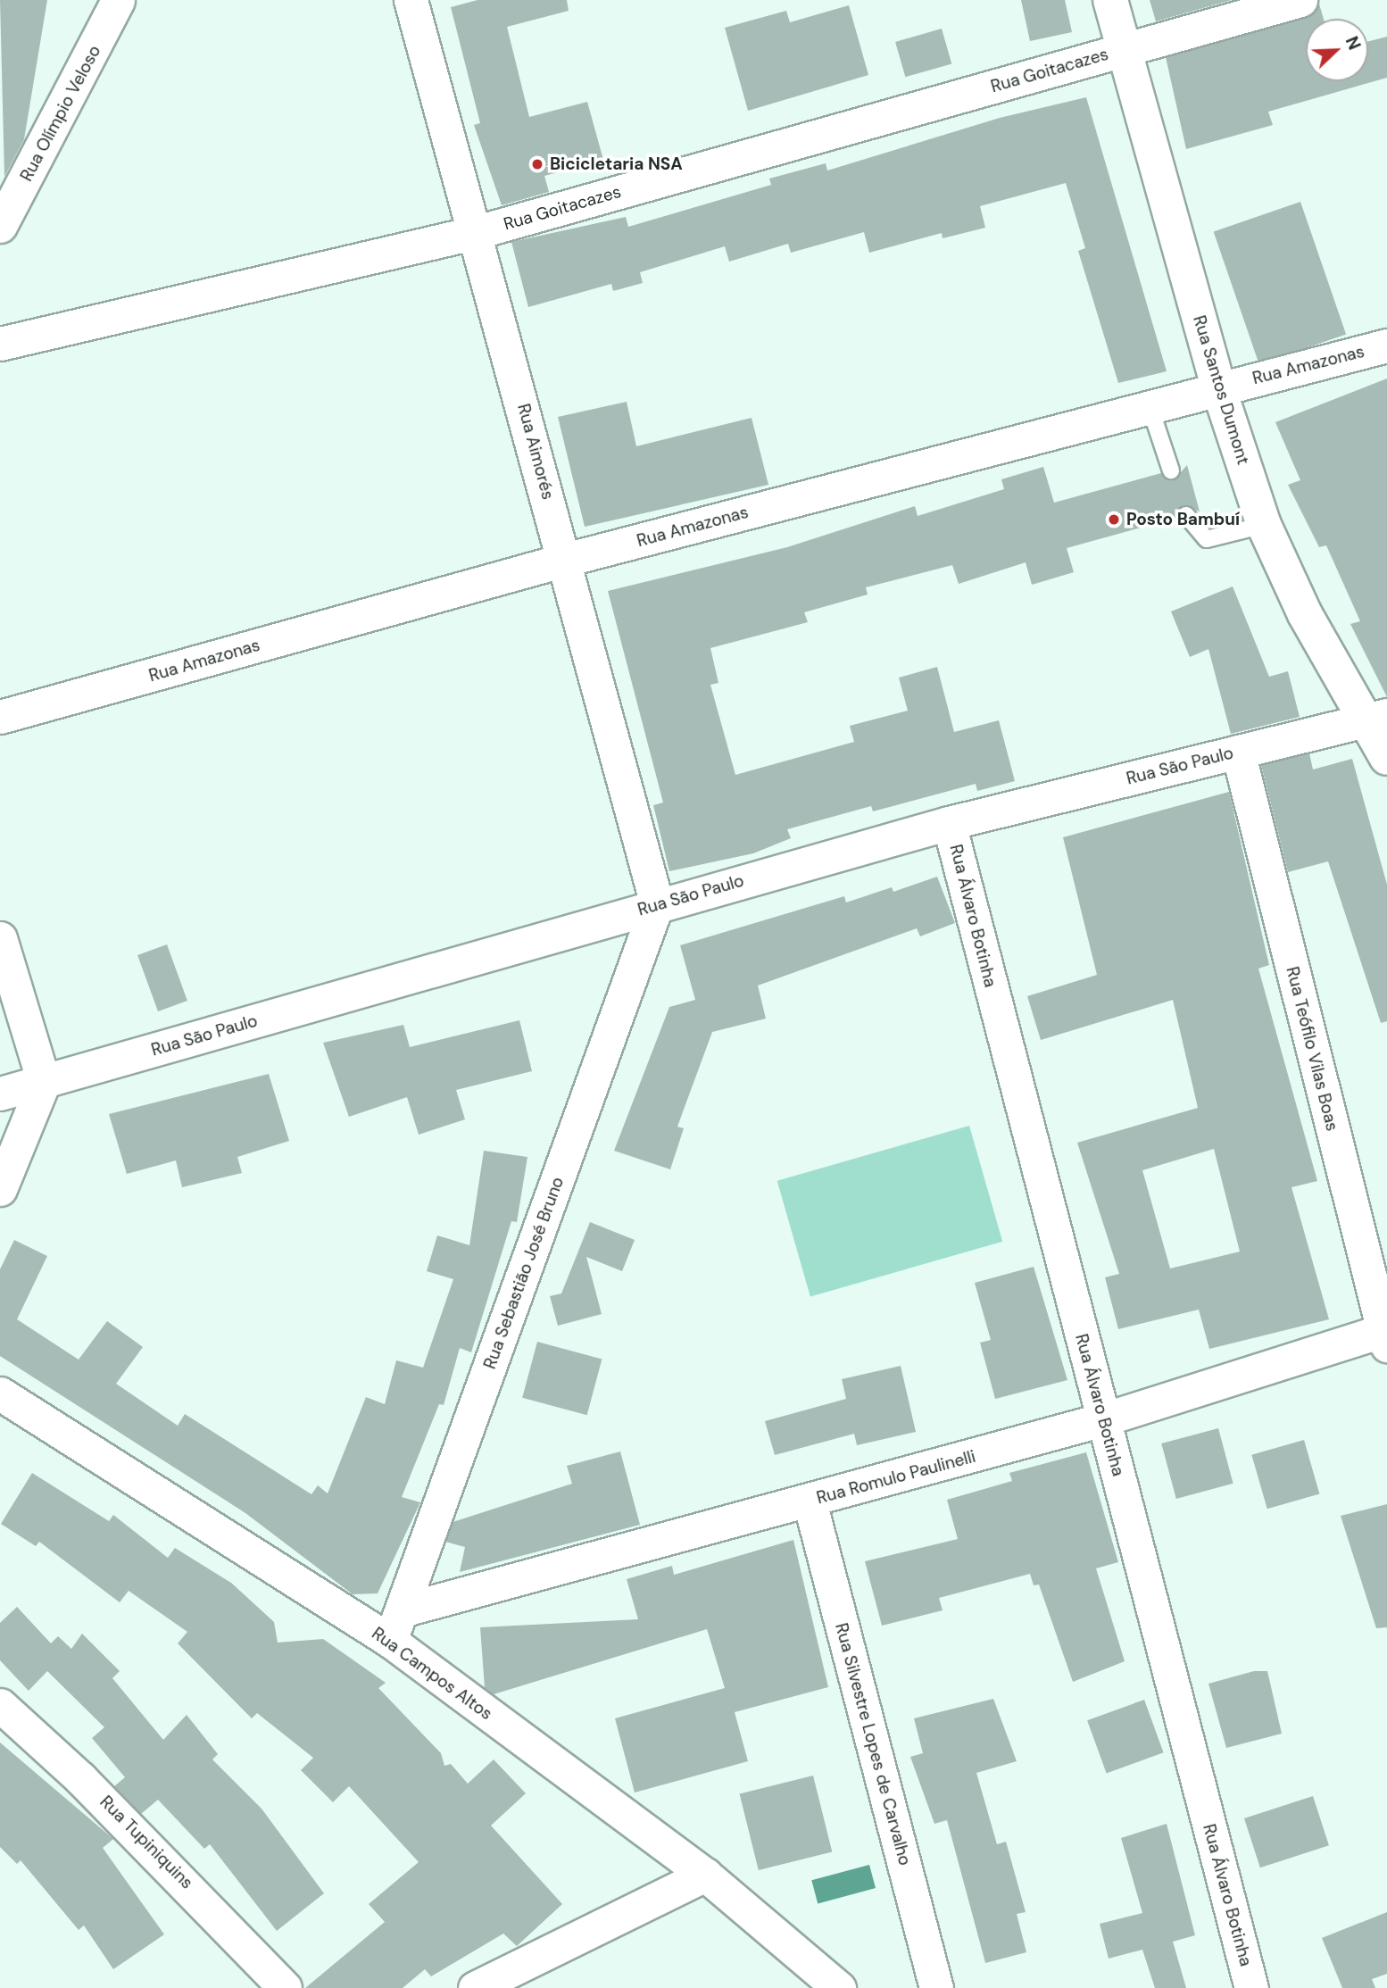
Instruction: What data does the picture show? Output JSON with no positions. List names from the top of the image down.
{
  "streets": {
    "main road": ["Rua Santos Dumont"],
    "street": [
      "Rua Goitacazes",
      "Rua Olímpio Veloso",
      "Rua Amazonas",
      "Rua Aimorés",
      "Rua São Paulo",
      "Rua Álvaro Botinha",
      "Rua Teófilo Vilas Boas",
      "Rua Sebastião José Bruno",
      "Rua Romulo Paulinelli",
      "Rua Campos Altos",
      "Rua Silvestre Lopes de Carvalho",
      "Rua Tupiniquins"
    ]
  },
  "crossings": [
    ["Rua Goitacazes", "Rua Santos Dumont"],
    ["Rua Goitacazes", "Rua Aimorés"],
    ["Rua Amazonas", "Rua Santos Dumont"],
    ["Rua Amazonas", "Rua Aimorés"],
    ["Rua Santos Dumont", "Rua São Paulo"],
    ["Rua Aimorés", "Rua São Paulo"],
    ["Rua Aimorés", "Rua Sebastião José Bruno"],
    ["Rua São Paulo", "Rua Álvaro Botinha"],
    ["Rua São Paulo", "Rua Teófilo Vilas Boas"],
    ["Rua São Paulo", "Rua Sebastião José Bruno"],
    ["Rua Álvaro Botinha", "Rua Romulo Paulinelli"],
    ["Rua Teófilo Vilas Boas", "Rua Romulo Paulinelli"],
    ["Rua Sebastião José Bruno", "Rua Romulo Paulinelli"],
    ["Rua Sebastião José Bruno", "Rua Campos Altos"],
    ["Rua Romulo Paulinelli", "Rua Silvestre Lopes de Carvalho"]
  ],
  "places": ["Bicicletaria NSA", "Posto Bambuí"],
  "north": "top right"
}
